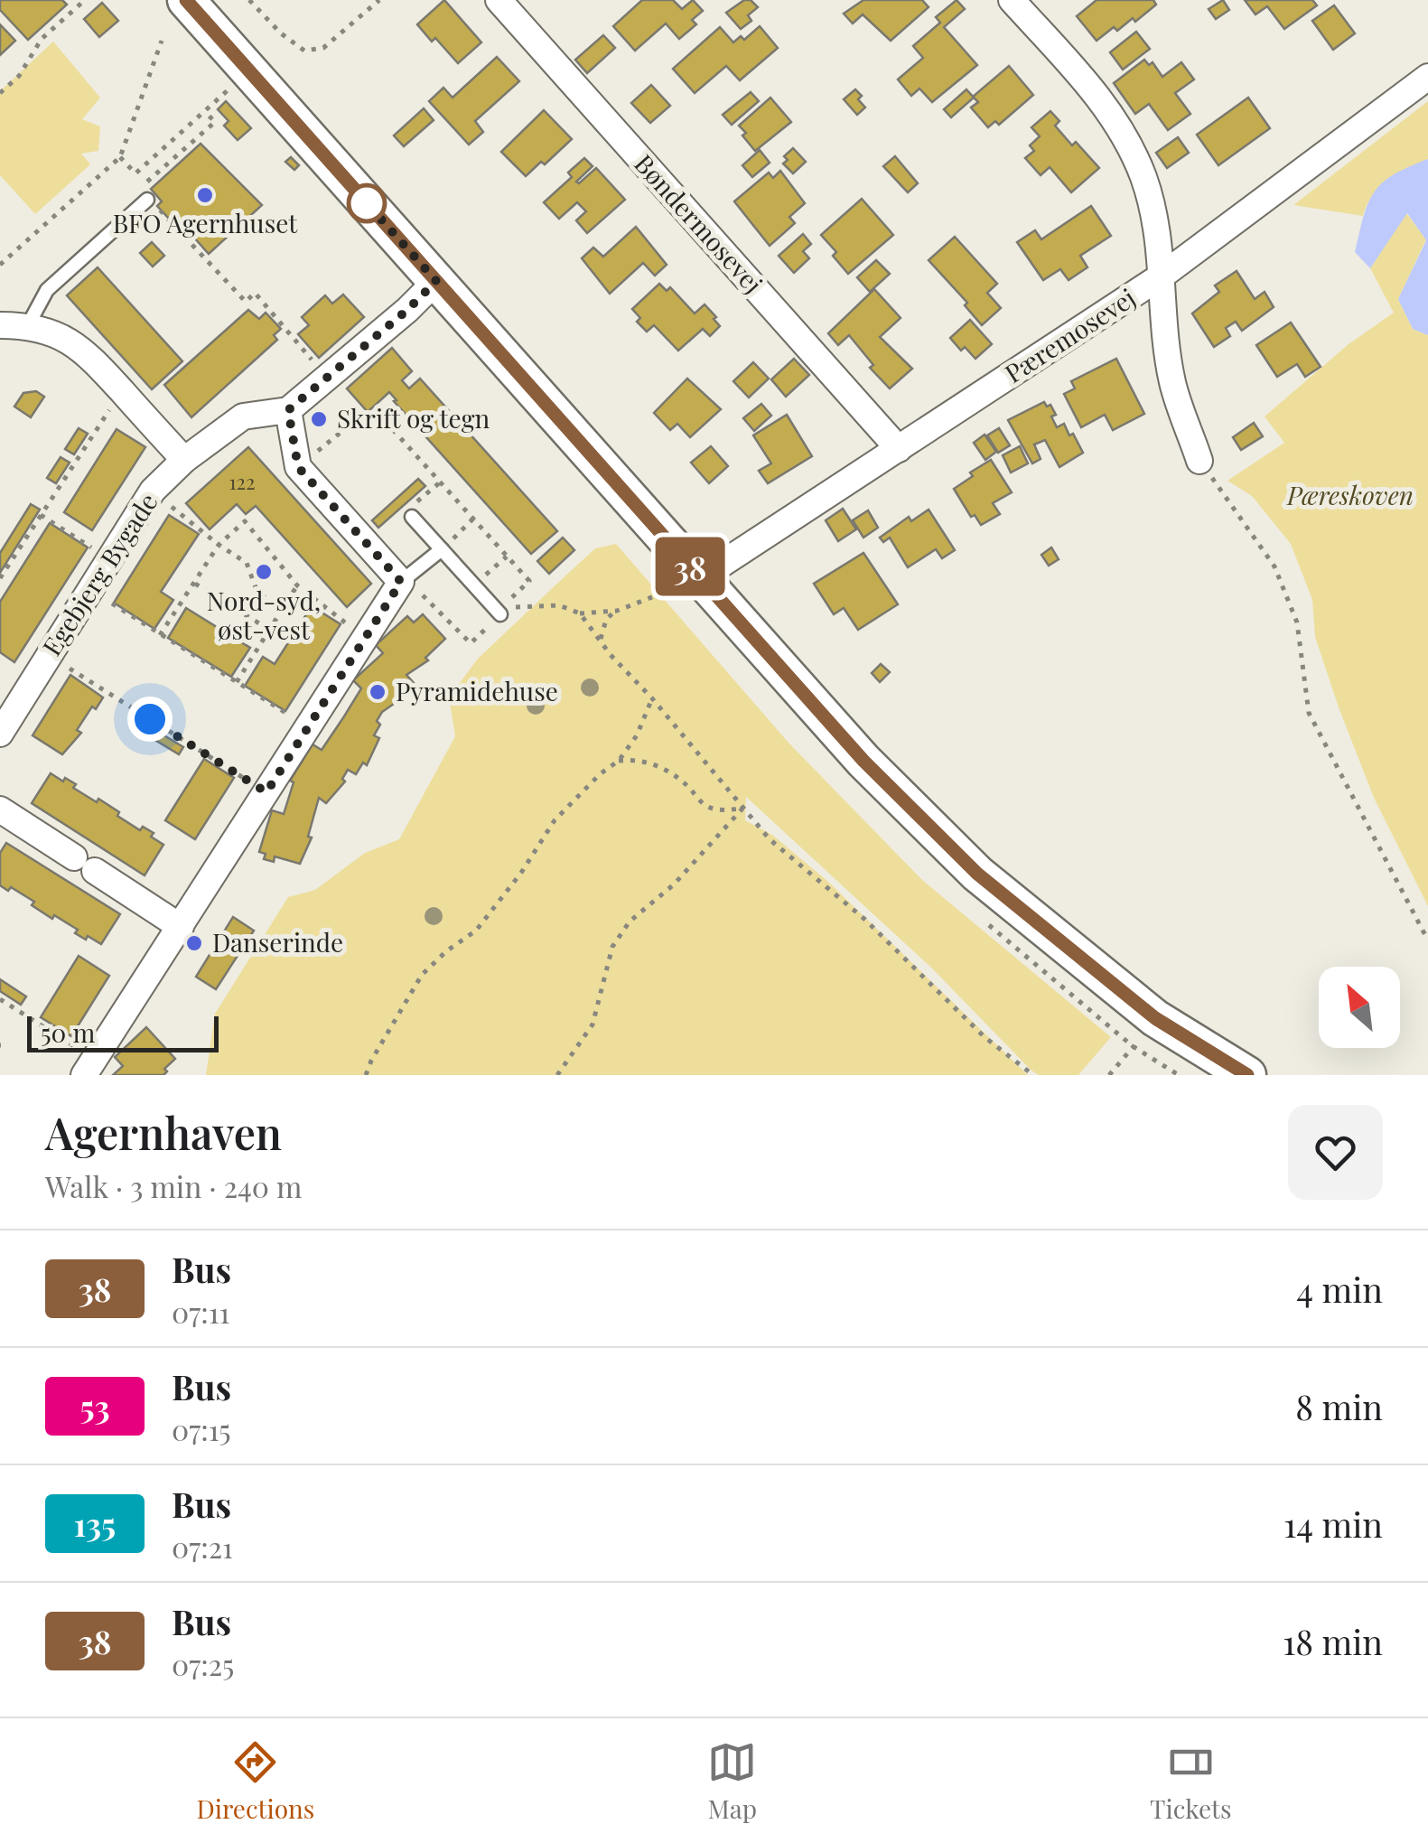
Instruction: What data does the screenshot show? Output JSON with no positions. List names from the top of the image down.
{
  "streets": {
    "street": ["Bøndermosevej", "Pæremosevej", "Egebjerg Bygade"]
  },
  "crossings": [
    ["Bøndermosevej", "Pæremosevej"]
  ],
  "parks": ["Pæreskoven"],
  "places": [
    "BFO Agernhuset",
    "Skrift og tegn",
    "Nord-syd, øst-vest",
    "Pyramidehuse",
    "Danserinde"
  ],
  "lines": ["bus line 38"],
  "house_numbers": ["122"],
  "scale_bar": "50 m",
  "north": "top left",
  "page": {
    "on_map": "38",
    "scale": "50 m",
    "heading": ["Agernhaven", "Walk · 3 min · 240 m"],
    "list": [
      {
        "mark": "38",
        "name": "Bus",
        "note": "07:11",
        "value": "4 min"
      },
      {
        "mark": "53",
        "name": "Bus",
        "note": "07:15",
        "value": "8 min"
      },
      {
        "mark": "135",
        "name": "Bus",
        "note": "07:21",
        "value": "14 min"
      },
      {
        "mark": "38",
        "name": "Bus",
        "note": "07:25",
        "value": "18 min"
      }
    ],
    "tabs": ["Directions", "Map", "Tickets"]
  }
}
